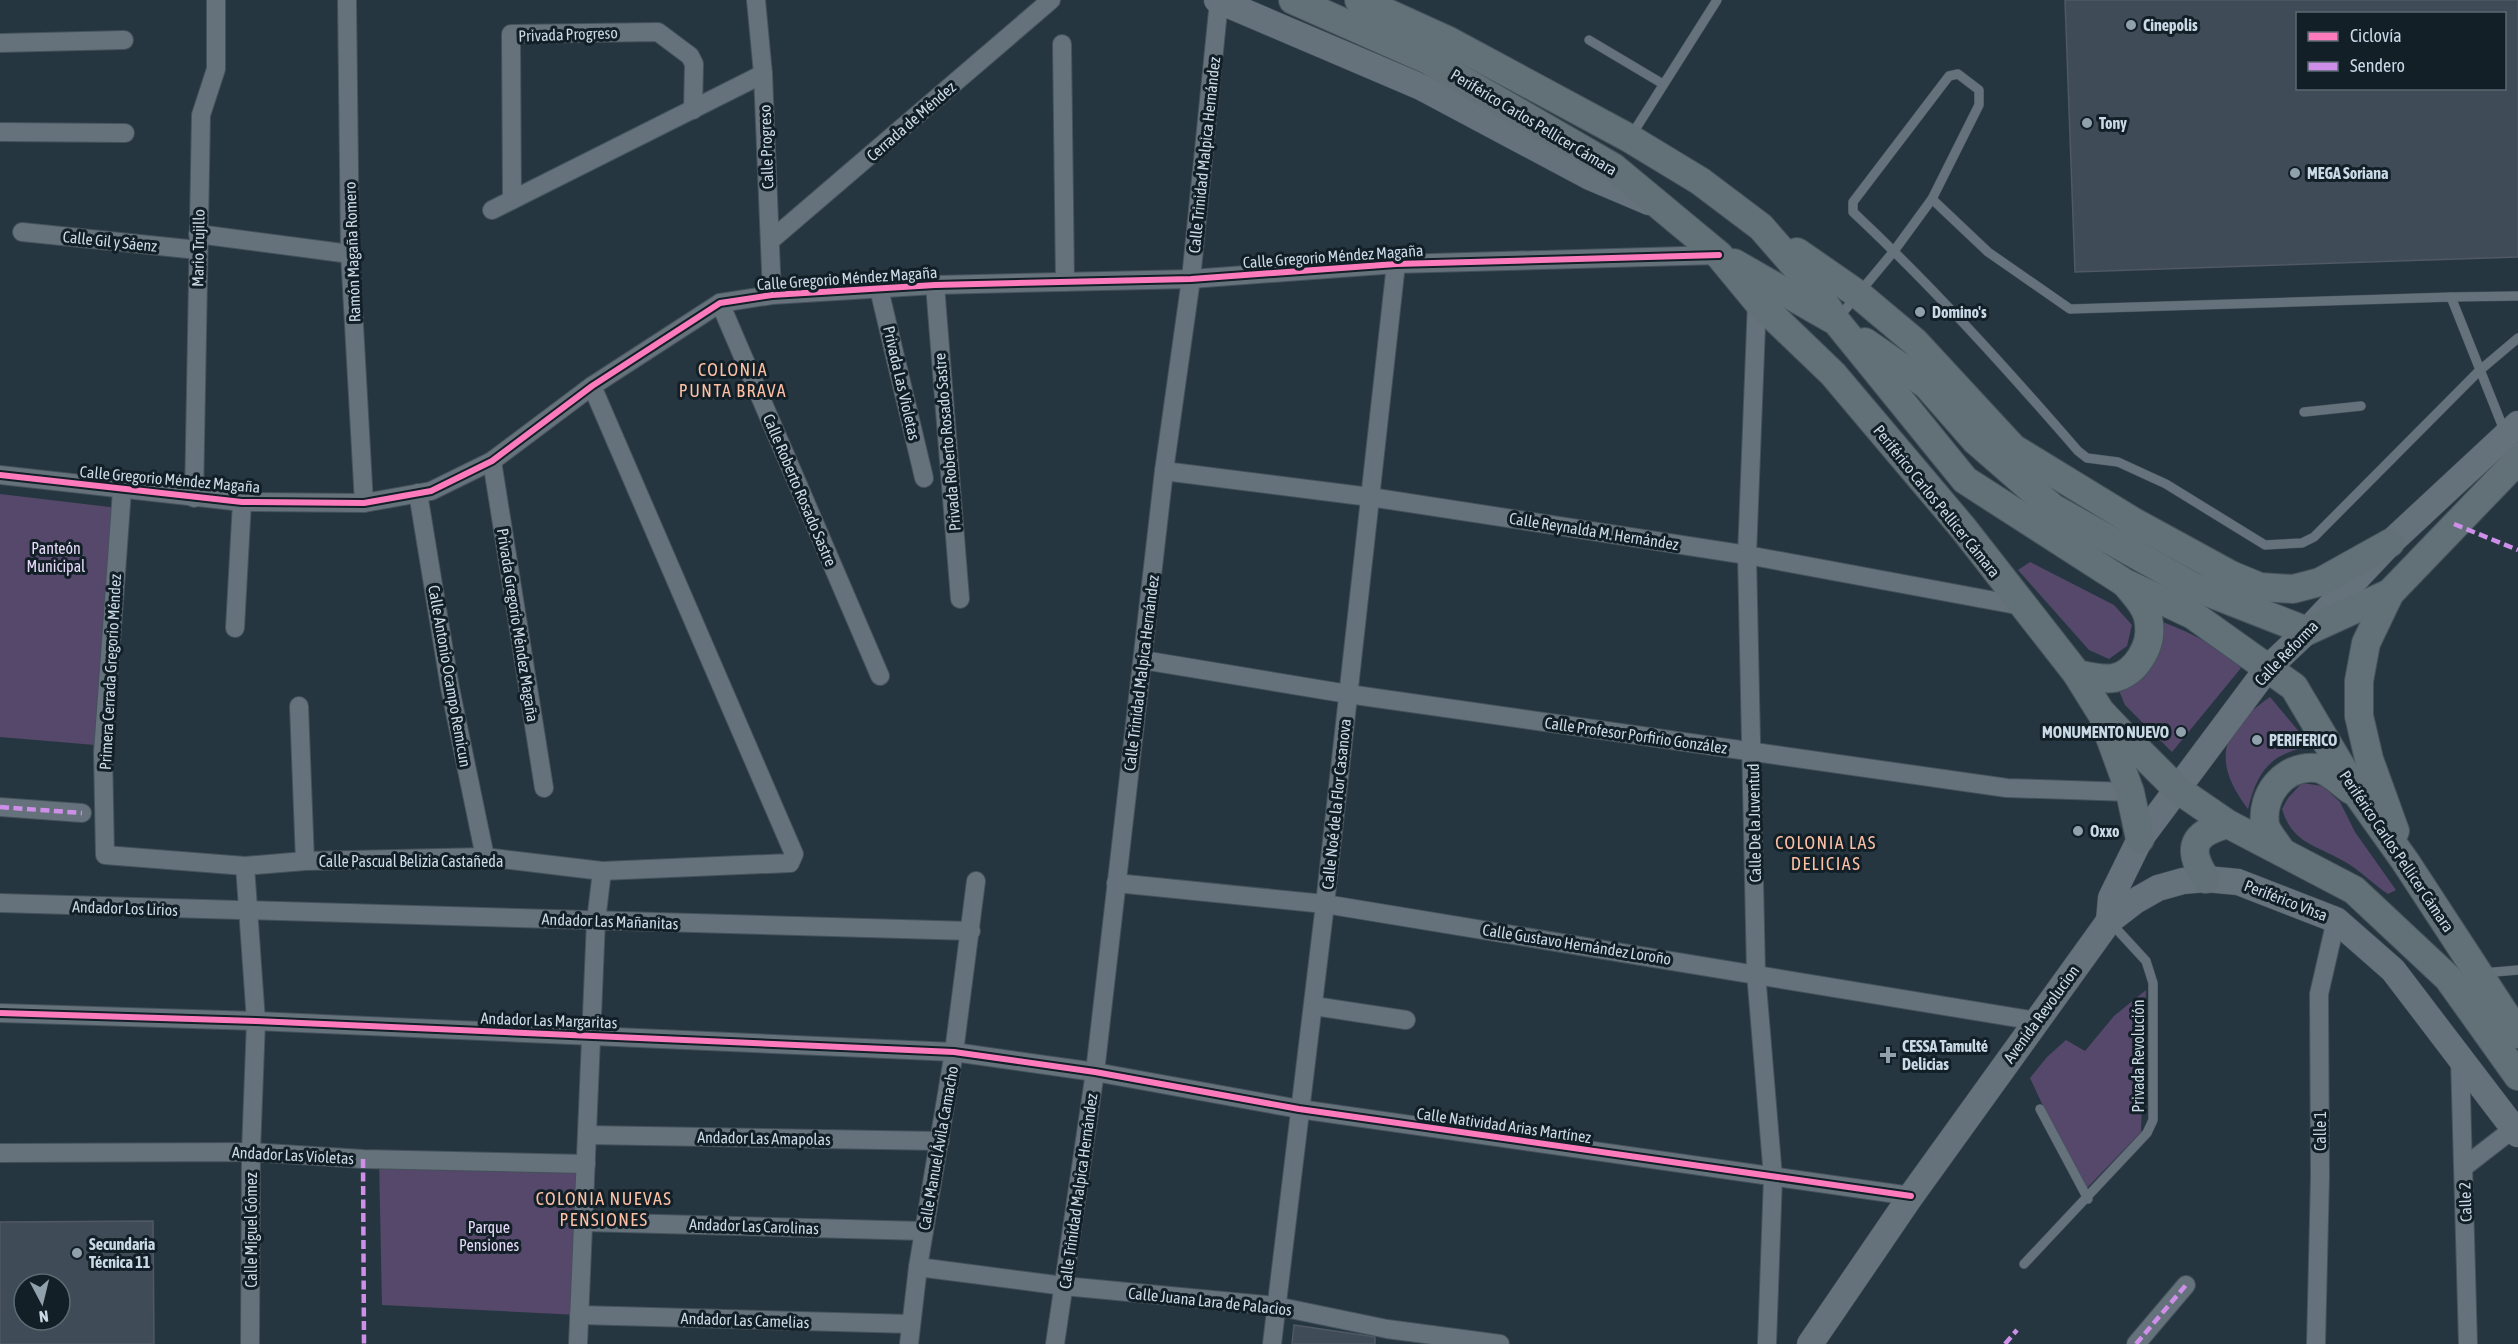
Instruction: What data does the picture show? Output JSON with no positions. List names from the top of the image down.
{
  "streets": {
    "main road": ["Periférico Carlos Pellicer Cámara"],
    "street": [
      "Privada Progreso",
      "Cerrada de Méndez",
      "Calle Progreso",
      "Calle Trinidad Malpica Hernández",
      "Calle Gil y Sáenz",
      "Mario Trujillo",
      "Ramón Magaña Romero",
      "Calle Gregorio Méndez Magaña",
      "Privada Las Violetas",
      "Privada Roberto Rosado Sastre",
      "Calle Roberto Rosado Sastre",
      "Calle Reynalda M. Hernández",
      "Privada Gregorio Méndez Magaña",
      "Calle Reforma",
      "Primera Cerrada Gregorio Méndez",
      "Calle Antonio Ocampo Remicun",
      "Calle Profesor Porfirio González",
      "Calle Noé de la Flor Casanova",
      "Calle De la Juventud",
      "Calle Pascual Belizia Castañeda",
      "Periférico Vhsa",
      "Andador Los Lirios",
      "Andador Las Mañanitas",
      "Calle Gustavo Hernández Loroño",
      "Avenida Revolucion",
      "Andador Las Margaritas",
      "Calle Natividad Arias Martínez",
      "Calle 1",
      "Andador Las Amapolas",
      "Calle Manuel Ávila Camacho",
      "Andador Las Violetas",
      "Calle 2",
      "Andador Las Carolinas",
      "Calle Miguel Gómez",
      "Calle Juana Lara de Palacios",
      "Andador Las Camelias"
    ],
    "lane": ["Privada Revolución"]
  },
  "crossings": [
    ["Cerrada de Méndez", "Calle Progreso"],
    ["Periférico Carlos Pellicer Cámara", "Calle Gregorio Méndez Magaña"],
    ["Periférico Carlos Pellicer Cámara", "Calle Reynalda M. Hernández"],
    ["Periférico Carlos Pellicer Cámara", "Calle Reforma"],
    ["Periférico Carlos Pellicer Cámara", "Calle De la Juventud"],
    ["Calle Progreso", "Calle Gregorio Méndez Magaña"],
    ["Calle Trinidad Malpica Hernández", "Calle Gregorio Méndez Magaña"],
    ["Calle Trinidad Malpica Hernández", "Calle Reynalda M. Hernández"],
    ["Calle Trinidad Malpica Hernández", "Calle Profesor Porfirio González"],
    ["Calle Trinidad Malpica Hernández", "Calle Gustavo Hernández Loroño"],
    ["Calle Trinidad Malpica Hernández", "Andador Las Margaritas"],
    ["Calle Trinidad Malpica Hernández", "Calle Natividad Arias Martínez"],
    ["Calle Trinidad Malpica Hernández", "Calle Juana Lara de Palacios"],
    ["Calle Gil y Sáenz", "Mario Trujillo"],
    ["Calle Gil y Sáenz", "Ramón Magaña Romero"],
    ["Mario Trujillo", "Calle Gregorio Méndez Magaña"],
    ["Ramón Magaña Romero", "Calle Gregorio Méndez Magaña"],
    ["Calle Gregorio Méndez Magaña", "Privada Las Violetas"],
    ["Calle Gregorio Méndez Magaña", "Privada Roberto Rosado Sastre"],
    ["Calle Gregorio Méndez Magaña", "Calle Roberto Rosado Sastre"],
    ["Calle Gregorio Méndez Magaña", "Privada Gregorio Méndez Magaña"],
    ["Calle Gregorio Méndez Magaña", "Primera Cerrada Gregorio Méndez"],
    ["Calle Gregorio Méndez Magaña", "Calle Antonio Ocampo Remicun"],
    ["Calle Gregorio Méndez Magaña", "Calle Noé de la Flor Casanova"],
    ["Calle Gregorio Méndez Magaña", "Calle Pascual Belizia Castañeda"],
    ["Calle Reynalda M. Hernández", "Calle Noé de la Flor Casanova"],
    ["Calle Reynalda M. Hernández", "Calle De la Juventud"],
    ["Calle Reforma", "Periférico Vhsa"],
    ["Calle Reforma", "Avenida Revolucion"],
    ["Calle Reforma", "Privada Revolución"],
    ["Primera Cerrada Gregorio Méndez", "Calle Pascual Belizia Castañeda"],
    ["Calle Antonio Ocampo Remicun", "Calle Pascual Belizia Castañeda"],
    ["Calle Profesor Porfirio González", "Calle Noé de la Flor Casanova"],
    ["Calle Profesor Porfirio González", "Calle De la Juventud"],
    ["Calle Noé de la Flor Casanova", "Calle Gustavo Hernández Loroño"],
    ["Calle Noé de la Flor Casanova", "Calle Natividad Arias Martínez"],
    ["Calle Noé de la Flor Casanova", "Calle Juana Lara de Palacios"],
    ["Calle De la Juventud", "Calle Gustavo Hernández Loroño"],
    ["Calle De la Juventud", "Calle Natividad Arias Martínez"],
    ["Calle Pascual Belizia Castañeda", "Calle Miguel Gómez"],
    ["Periférico Vhsa", "Avenida Revolucion"],
    ["Periférico Vhsa", "Privada Revolución"],
    ["Periférico Vhsa", "Calle 1"],
    ["Periférico Vhsa", "Calle 2"],
    ["Andador Los Lirios", "Andador Las Mañanitas"],
    ["Andador Los Lirios", "Calle Miguel Gómez"],
    ["Andador Las Mañanitas", "Calle Manuel Ávila Camacho"],
    ["Andador Las Mañanitas", "Calle Miguel Gómez"],
    ["Calle Gustavo Hernández Loroño", "Avenida Revolucion"],
    ["Avenida Revolucion", "Privada Revolución"],
    ["Avenida Revolucion", "Calle Natividad Arias Martínez"],
    ["Andador Las Margaritas", "Calle Natividad Arias Martínez"],
    ["Andador Las Margaritas", "Calle Manuel Ávila Camacho"],
    ["Andador Las Margaritas", "Calle Miguel Gómez"],
    ["Andador Las Amapolas", "Calle Manuel Ávila Camacho"],
    ["Calle Manuel Ávila Camacho", "Andador Las Carolinas"],
    ["Calle Manuel Ávila Camacho", "Calle Juana Lara de Palacios"],
    ["Calle Manuel Ávila Camacho", "Andador Las Camelias"],
    ["Andador Las Violetas", "Calle Miguel Gómez"]
  ],
  "districts": ["COLONIA PUNTA BRAVA", "COLONIA LAS DELICIAS", "COLONIA NUEVAS PENSIONES"],
  "parks": ["Panteón Municipal", "Parque Pensiones"],
  "places": {
    "other": [
      "Cinepolis",
      "Tony",
      "MEGA Soriana",
      "Domino's",
      "MONUMENTO NUEVO",
      "PERIFERICO",
      "Oxxo",
      "Secundaria Técnica 11"
    ],
    "health": ["CESSA Tamulté Delicias"]
  },
  "legend": ["Ciclovía", "Sendero"],
  "north": "bottom"
}
